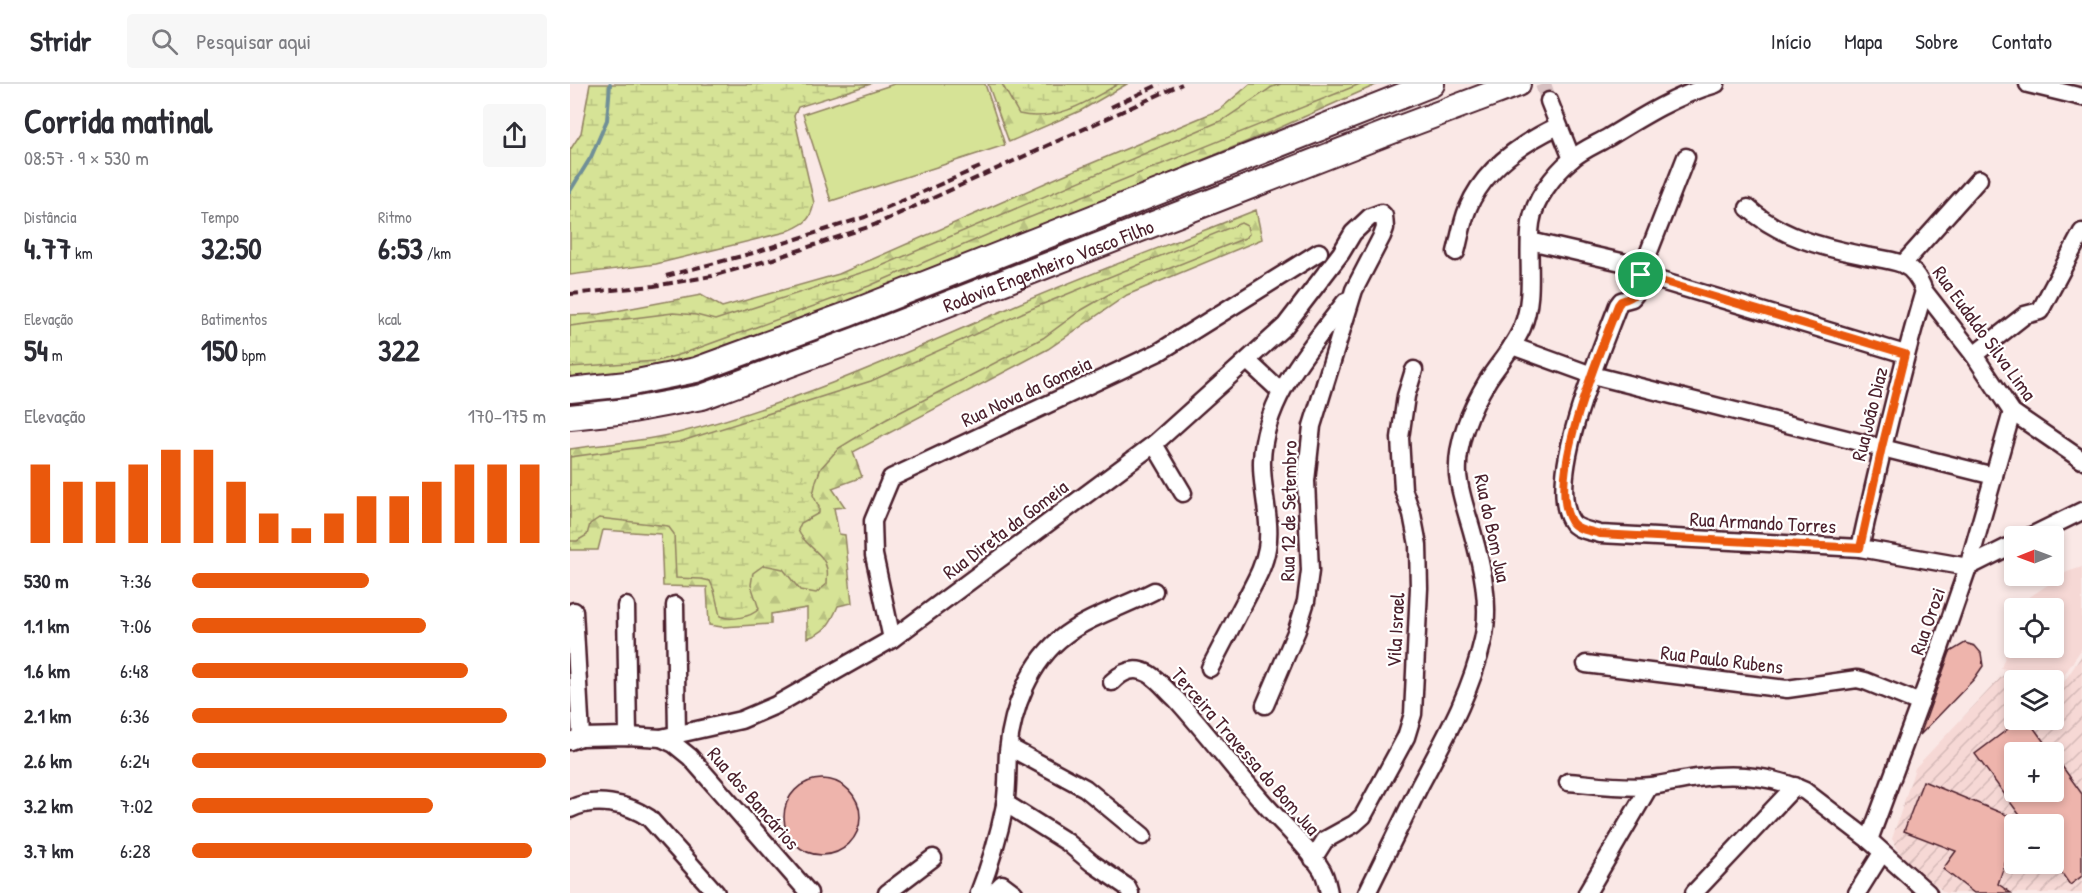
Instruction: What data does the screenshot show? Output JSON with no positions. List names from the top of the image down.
{
  "streets": {
    "highway": ["Rodovia Engenheiro Vasco Filho"],
    "street": [
      "Rua Eudaldo Silva Lima",
      "Rua Nova da Gomeia",
      "Rua João Diaz",
      "Rua 12 de Setembro",
      "Rua Armando Torres",
      "Rua do Bom Jua",
      "Rua Direta da Gomeia",
      "Rua Orozi",
      "Vila Israel",
      "Rua Paulo Rubens",
      "Terceira Travessa do Bom Jua",
      "Rua dos Bancários"
    ]
  },
  "crossings": [
    ["Rua Eudaldo Silva Lima", "Rua João Diaz"],
    ["Rua Eudaldo Silva Lima", "Rua Orozi"],
    ["Rua Nova da Gomeia", "Rua Direta da Gomeia"],
    ["Rua João Diaz", "Rua Armando Torres"],
    ["Rua 12 de Setembro", "Rua Direta da Gomeia"],
    ["Rua Armando Torres", "Rua Orozi"],
    ["Rua Direta da Gomeia", "Rua dos Bancários"],
    ["Rua Orozi", "Rua Paulo Rubens"],
    ["Vila Israel", "Terceira Travessa do Bom Jua"]
  ],
  "north": "left",
  "page": {
    "header": "Stridr",
    "search": "Pesquisar aqui",
    "nav": [
      "Início",
      "Mapa",
      "Sobre",
      "Contato"
    ],
    "heading": ["Corrida matinal", "08:57 · 9 × 530 m"],
    "stats": [
      ["Distância", "4.77 km"],
      ["Tempo", "32:50"],
      ["Ritmo", "6:53 /km"],
      ["Elevação", "54 m"],
      ["Batimentos", "150 bpm"],
      ["kcal", "322"]
    ],
    "chart": ["Elevação", "170–175 m"],
    "map_buttons": ["+", "−"],
    "list": [
      {
        "name": "530 m",
        "note": "7:36"
      },
      {
        "name": "1.1 km",
        "note": "7:06"
      },
      {
        "name": "1.6 km",
        "note": "6:48"
      },
      {
        "name": "2.1 km",
        "note": "6:36"
      },
      {
        "name": "2.6 km",
        "note": "6:24"
      },
      {
        "name": "3.2 km",
        "note": "7:02"
      },
      {
        "name": "3.7 km",
        "note": "6:28"
      }
    ]
  }
}
